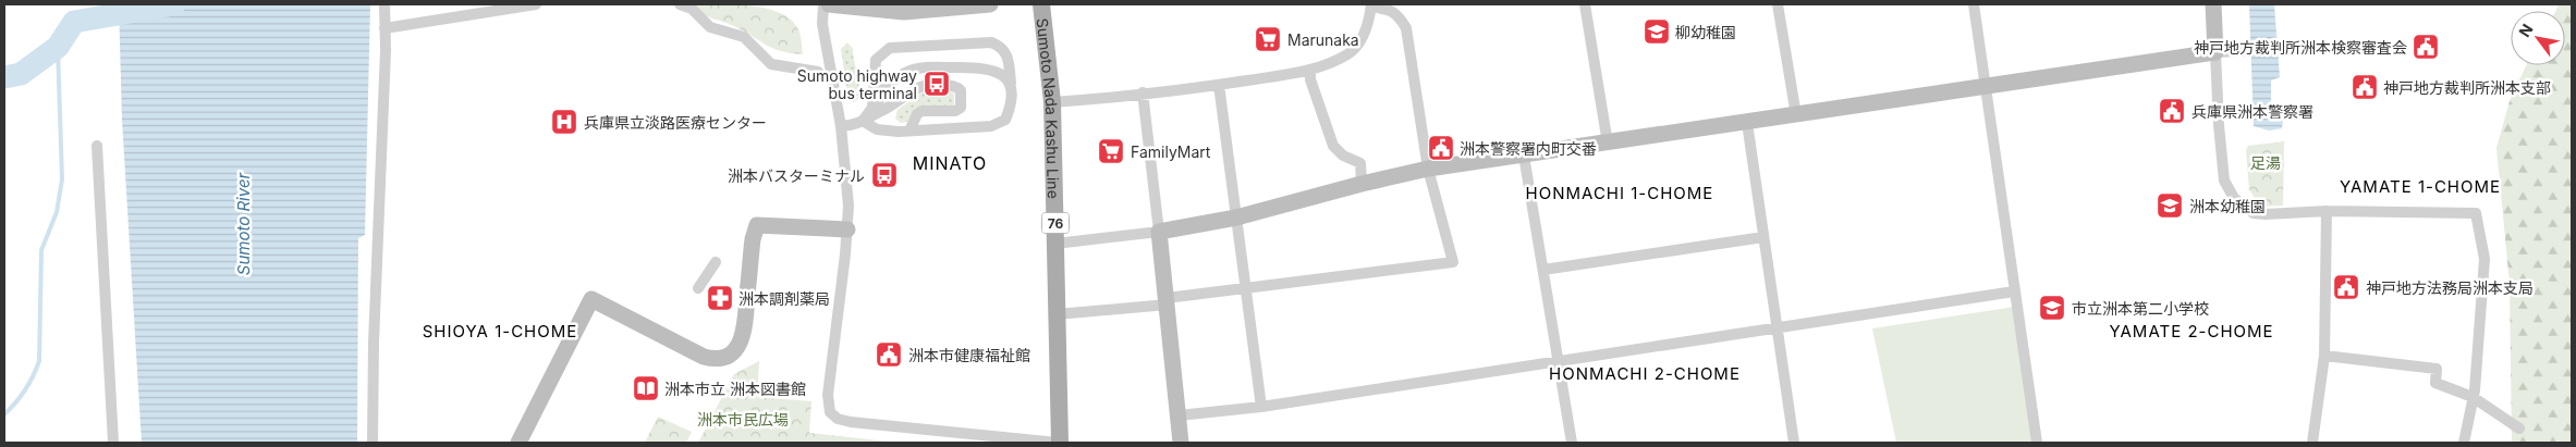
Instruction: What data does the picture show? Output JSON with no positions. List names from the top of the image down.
{
  "streets": {
    "main road": ["Sumoto Nada Kashu Line", "76"]
  },
  "districts": [
    "MINATO",
    "YAMATE 1-CHOME",
    "HONMACHI 1-CHOME",
    "SHIOYA 1-CHOME",
    "YAMATE 2-CHOME",
    "HONMACHI 2-CHOME"
  ],
  "water": ["Sumoto River"],
  "parks": ["足湯", "洲本市民広場"],
  "places": {
    "school or university": ["柳幼稚園", "洲本幼稚園", "市立洲本第二小学校"],
    "supermarket": ["Marunaka", "FamilyMart"],
    "public building": [
      "神戸地方裁判所洲本検察審査会",
      "神戸地方裁判所洲本支部",
      "兵庫県洲本警察署",
      "洲本警察署内町交番",
      "神戸地方法務局洲本支局",
      "洲本市健康福祉館"
    ],
    "bus stop": ["Sumoto highway bus terminal", "洲本バスターミナル"],
    "hospital": ["兵庫県立淡路医療センター"],
    "pharmacy": ["洲本調剤薬局"],
    "library": ["洲本市立 洲本図書館"]
  },
  "north": "top left"
}
